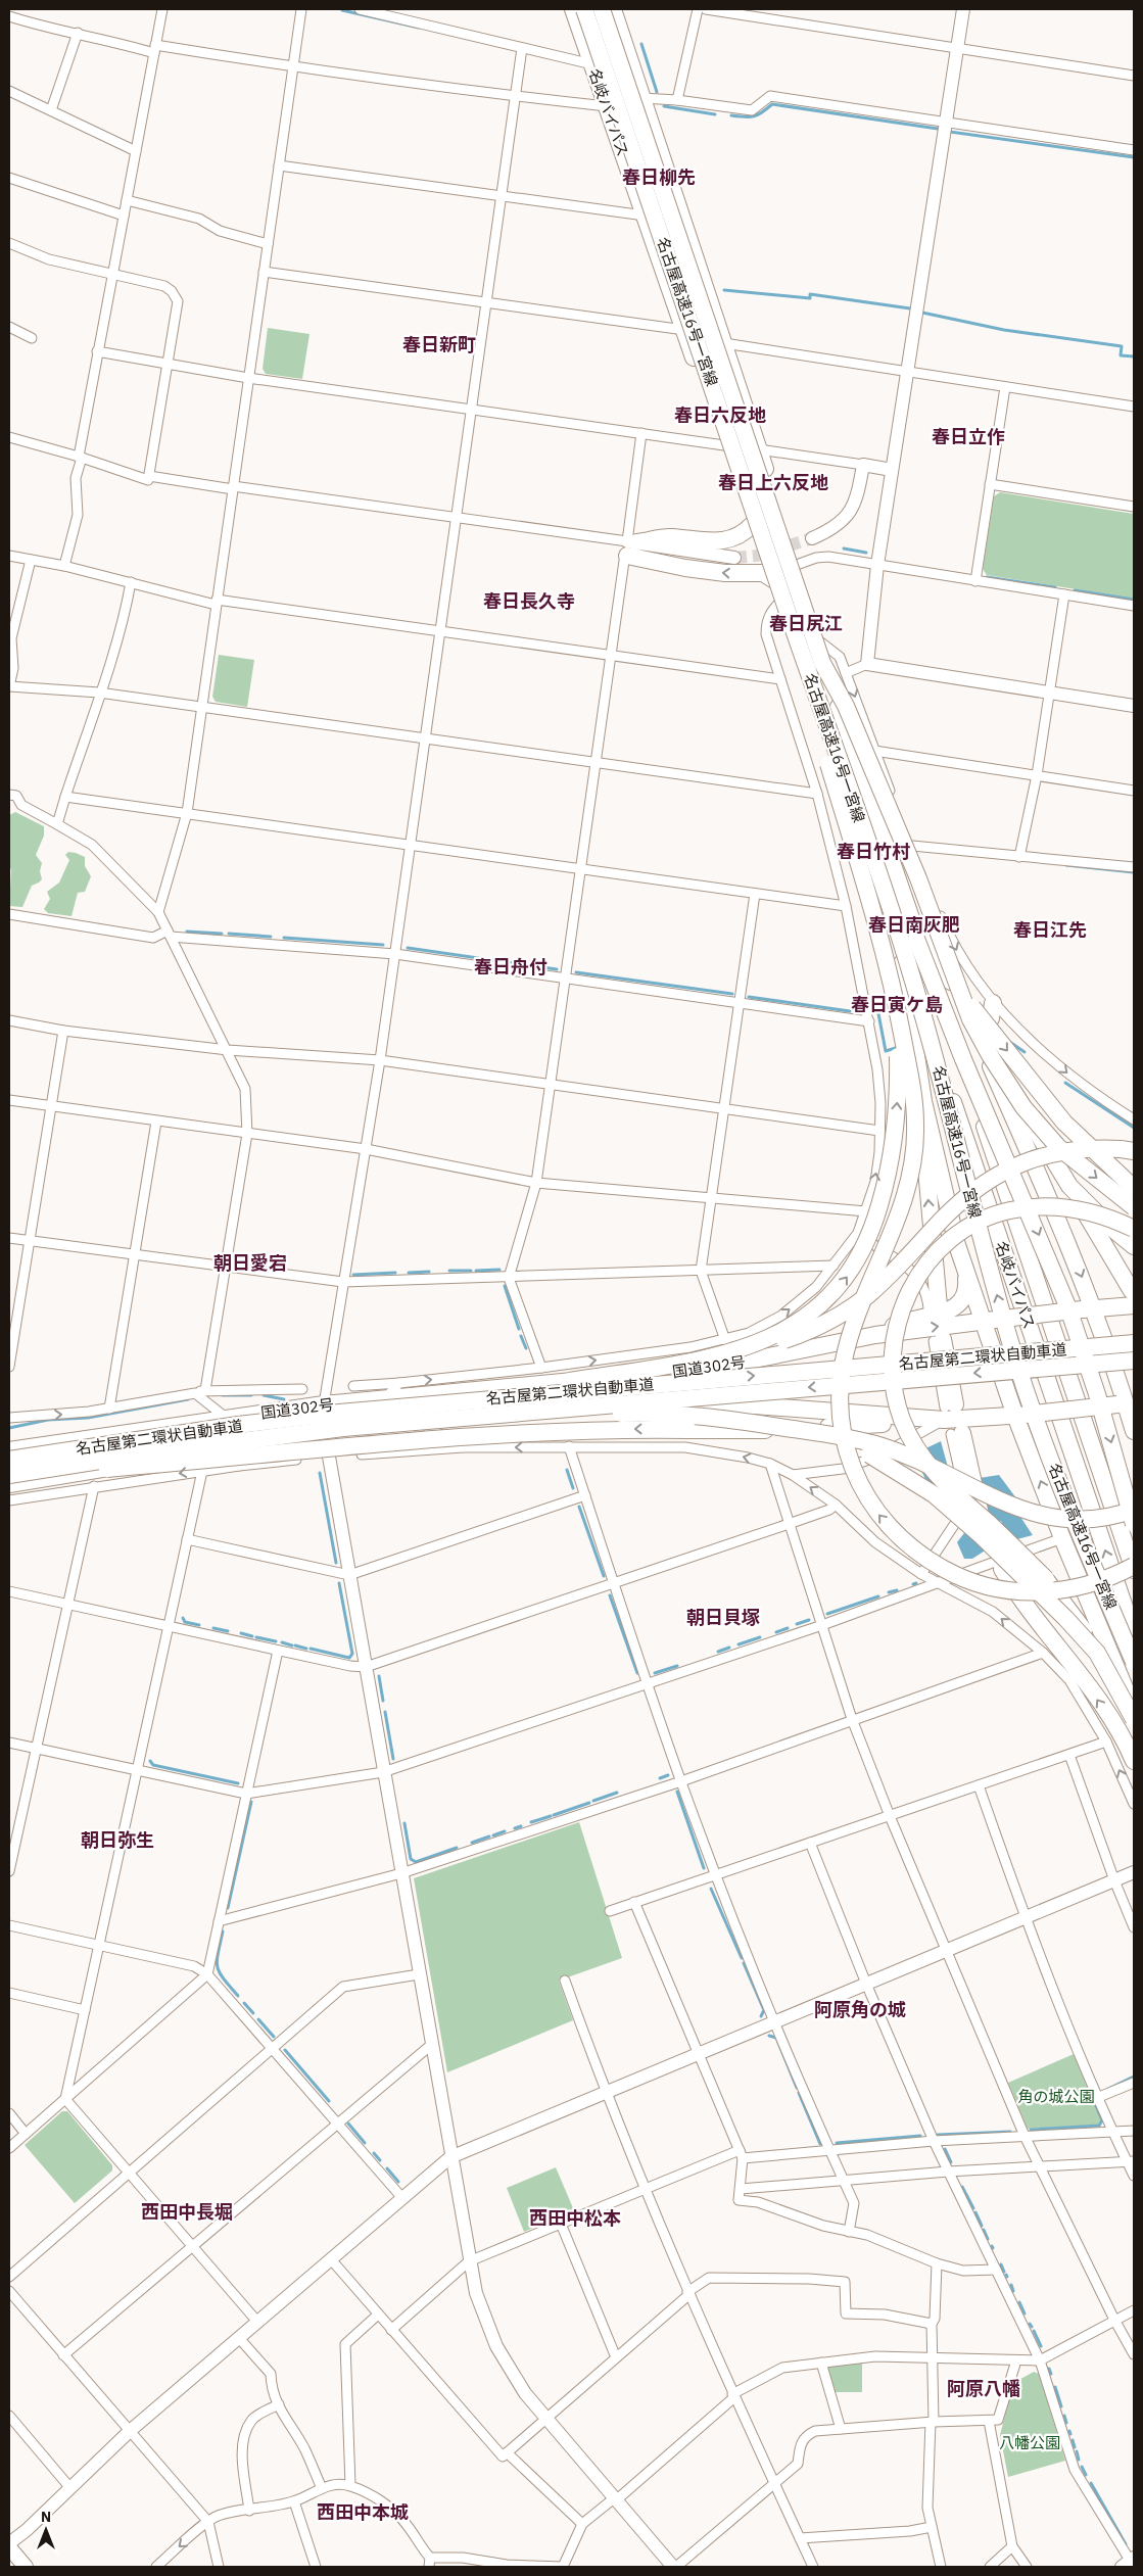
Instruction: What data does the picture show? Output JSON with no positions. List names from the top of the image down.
{
  "streets": {
    "highway": [
      "名岐バイパス",
      "名古屋高速16号一宮線",
      "名古屋第二環状自動車道",
      "国道302号"
    ]
  },
  "districts": [
    "春日柳先",
    "春日新町",
    "春日六反地",
    "春日立作",
    "春日上六反地",
    "春日長久寺",
    "春日尻江",
    "春日竹村",
    "春日南灰肥",
    "春日江先",
    "春日舟付",
    "春日寅ケ島",
    "朝日愛宕",
    "朝日貝塚",
    "朝日弥生",
    "阿原角の城",
    "西田中長堀",
    "西田中松本",
    "阿原八幡",
    "西田中本城"
  ],
  "parks": ["角の城公園", "八幡公園"],
  "north": "top"
}
